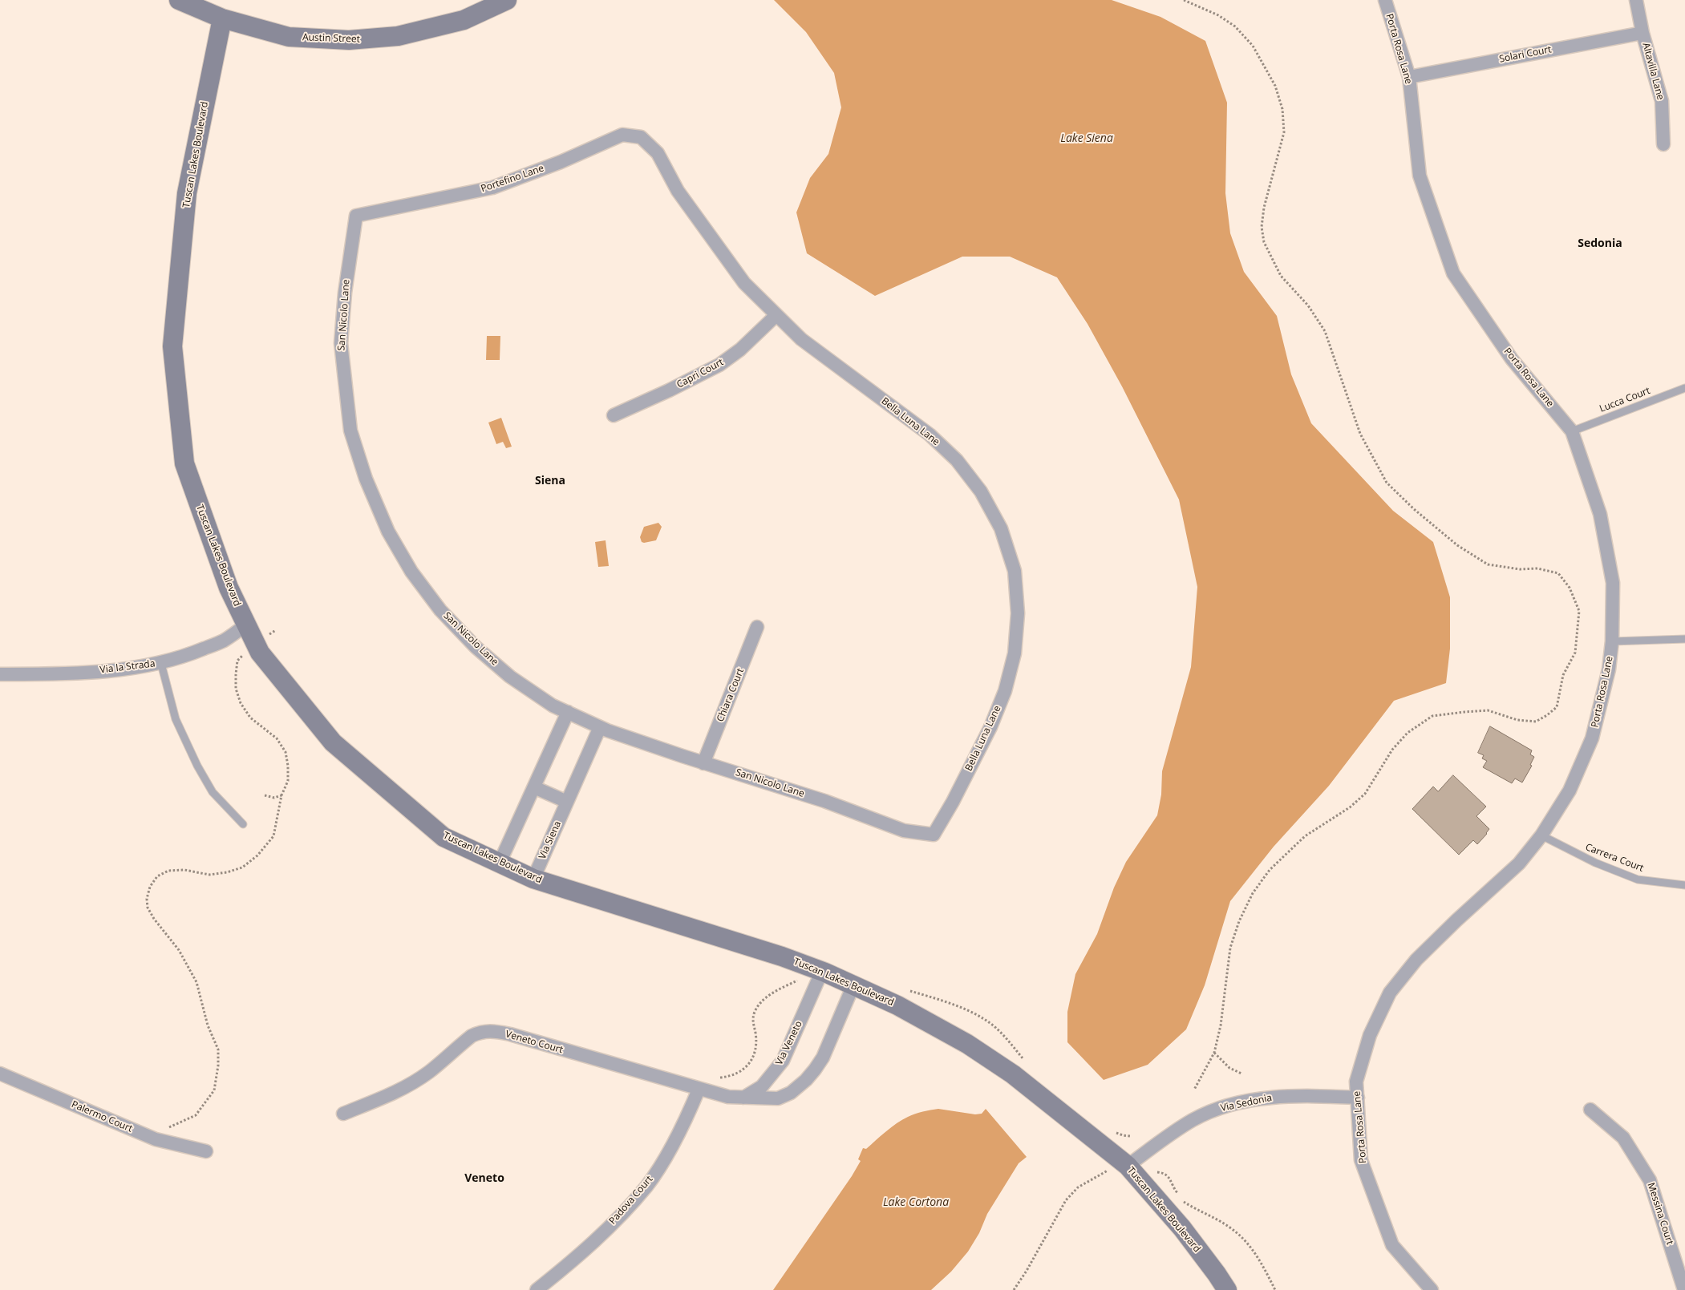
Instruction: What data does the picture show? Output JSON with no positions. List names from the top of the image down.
{
  "streets": {
    "street": [
      "Austin Street",
      "Porta Rosa Lane",
      "Solari Court",
      "Altavilla Lane",
      "Tuscan Lakes Boulevard",
      "Portefino Lane",
      "San Nicolo Lane",
      "Capri Court",
      "Bella Luna Lane",
      "Via la Strada",
      "Chiara Court",
      "Via Siena",
      "Veneto Court",
      "Via Veneto",
      "Via Sedonia",
      "Palermo Court",
      "Padova Court",
      "Messina Court"
    ],
    "lane": ["Lucca Court", "Carrera Court"]
  },
  "crossings": [
    ["Austin Street", "Tuscan Lakes Boulevard"],
    ["Porta Rosa Lane", "Solari Court"],
    ["Porta Rosa Lane", "Lucca Court"],
    ["Porta Rosa Lane", "Carrera Court"],
    ["Porta Rosa Lane", "Via Sedonia"],
    ["Solari Court", "Altavilla Lane"],
    ["Tuscan Lakes Boulevard", "Via la Strada"],
    ["Tuscan Lakes Boulevard", "Via Siena"],
    ["Tuscan Lakes Boulevard", "Via Veneto"],
    ["Tuscan Lakes Boulevard", "Via Sedonia"],
    ["Portefino Lane", "San Nicolo Lane"],
    ["Portefino Lane", "Bella Luna Lane"],
    ["San Nicolo Lane", "Bella Luna Lane"],
    ["San Nicolo Lane", "Chiara Court"],
    ["San Nicolo Lane", "Via Siena"],
    ["Capri Court", "Bella Luna Lane"],
    ["Veneto Court", "Via Veneto"],
    ["Veneto Court", "Padova Court"]
  ],
  "districts": ["Sedonia", "Siena", "Veneto"],
  "water": ["Lake Siena", "Lake Cortona"]
}
